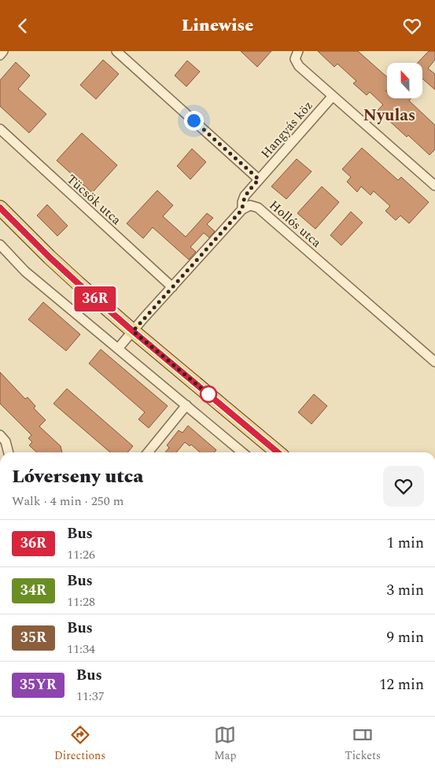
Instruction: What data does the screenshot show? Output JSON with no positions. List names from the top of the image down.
{
  "streets": {
    "street": ["Hangyás köz", "Tücsök utca", "Hollós utca"]
  },
  "crossings": [
    ["Hangyás köz", "Hollós utca"]
  ],
  "districts": ["Nyulas"],
  "lines": ["bus line 36R"],
  "north": "top",
  "page": {
    "header": "Linewise",
    "on_map": "36R",
    "heading": ["Lóverseny utca", "Walk · 4 min · 250 m"],
    "list": [
      {
        "mark": "36R",
        "name": "Bus",
        "note": "11:26",
        "value": "1 min"
      },
      {
        "mark": "34R",
        "name": "Bus",
        "note": "11:28",
        "value": "3 min"
      },
      {
        "mark": "35R",
        "name": "Bus",
        "note": "11:34",
        "value": "9 min"
      },
      {
        "mark": "35YR",
        "name": "Bus",
        "note": "11:37",
        "value": "12 min"
      }
    ],
    "tabs": ["Directions", "Map", "Tickets"]
  }
}
